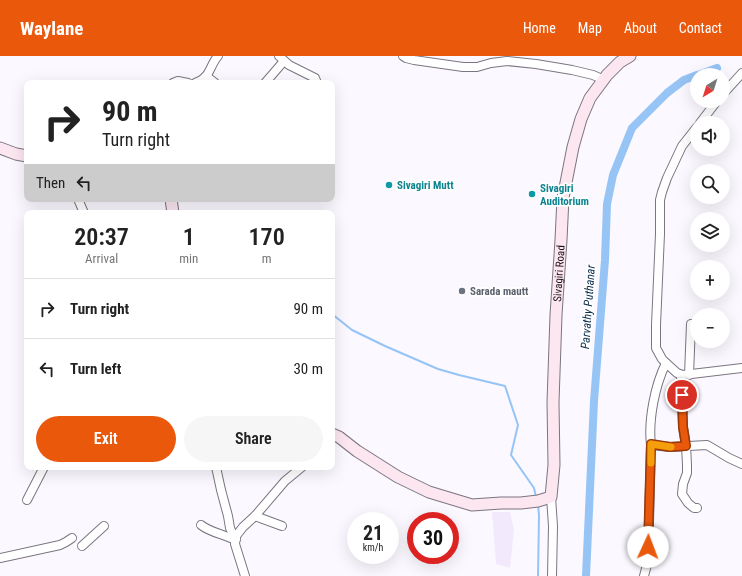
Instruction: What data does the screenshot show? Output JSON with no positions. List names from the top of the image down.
{
  "streets": {
    "main road": ["Sivagiri Road"]
  },
  "water": ["Parvathy Puthanar"],
  "places": ["Sivagiri Mutt", "Sivagiri Auditorium", "Sarada mautt"],
  "north": "bottom left",
  "page": {
    "header": "Waylane",
    "nav": [
      "Home",
      "Map",
      "About",
      "Contact"
    ],
    "map_buttons": ["+", "−"],
    "turn": ["90 m", "Turn right"],
    "then": "Then",
    "eta": [
      "20:37",
      "Arrival",
      "1",
      "min",
      "170",
      "m"
    ],
    "list": [
      {
        "name": "Turn right",
        "value": "90 m"
      },
      {
        "name": "Turn left",
        "value": "30 m"
      }
    ],
    "buttons": ["Exit", "Share"],
    "speed": "21 km/h",
    "limit": "30"
  }
}
